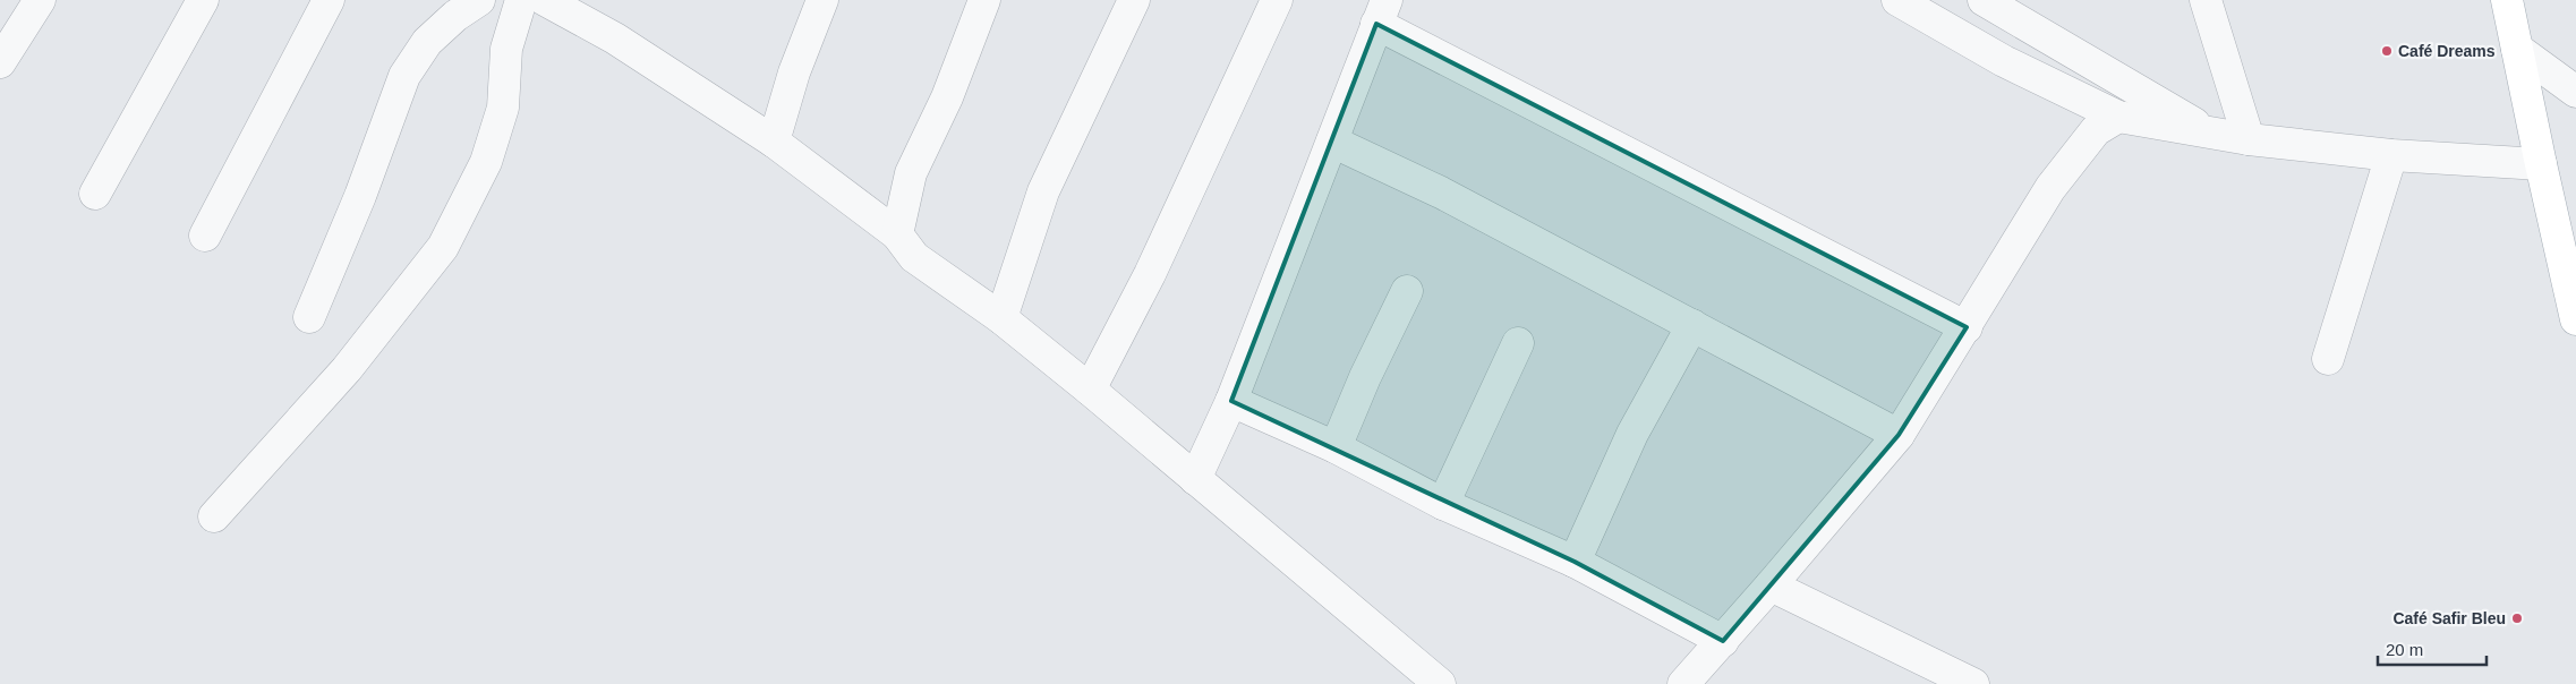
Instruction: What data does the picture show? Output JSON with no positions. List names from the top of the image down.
{
  "places": ["Café Dreams", "Café Safir Bleu"],
  "scale_bar": "20 m"
}
